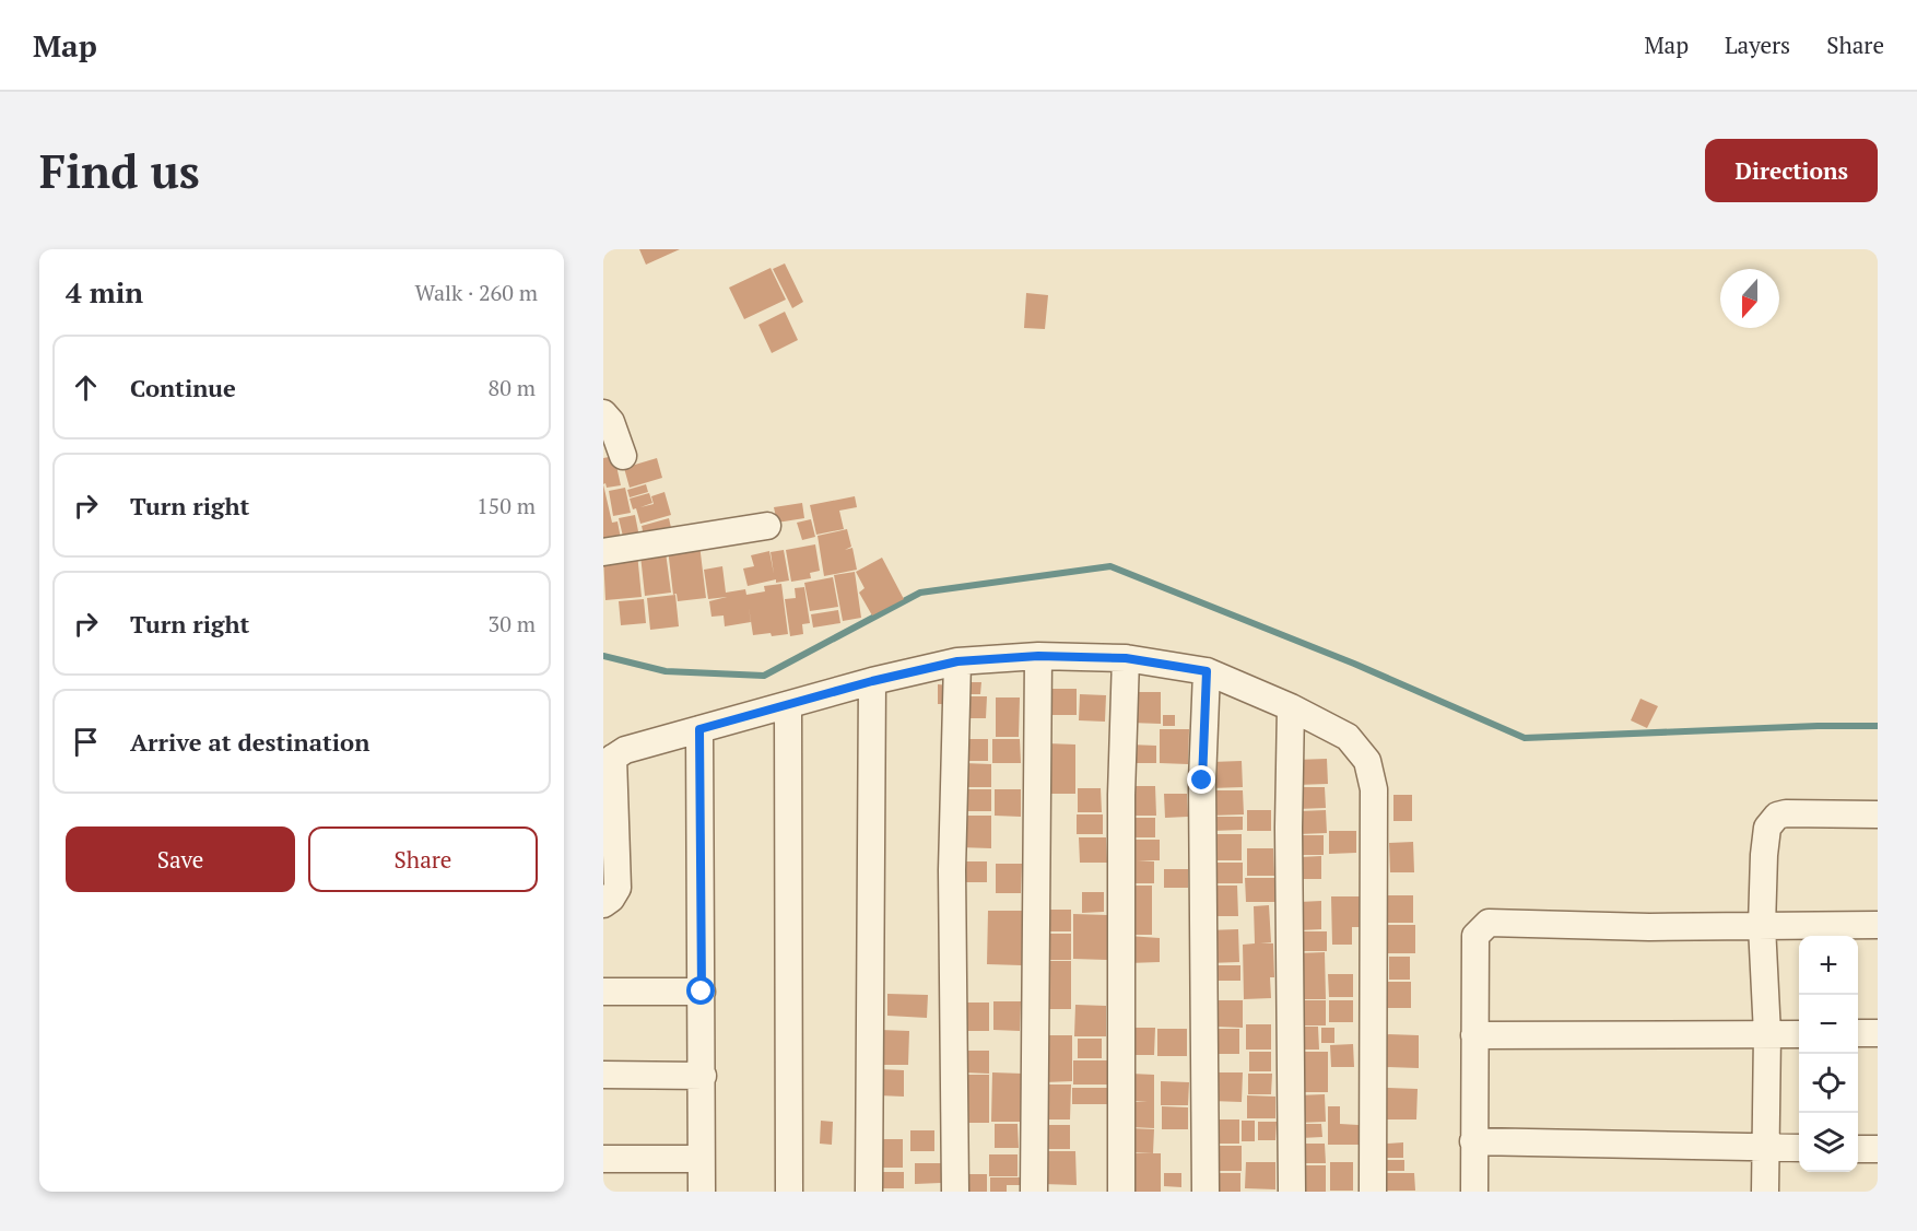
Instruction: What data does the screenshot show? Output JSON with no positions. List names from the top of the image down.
{
  "north": "bottom",
  "page": {
    "header": "Map",
    "nav": ["Map", "Layers", "Share"],
    "buttons": [
      "Directions",
      ["Save", "Share"]
    ],
    "title": "Find us",
    "heading": ["4 min", "Walk · 260 m"],
    "list": [
      ["Continue", "80 m"],
      ["Turn right", "150 m"],
      ["Turn right", "30 m"],
      "Arrive at destination"
    ],
    "map_buttons": ["+", "−"]
  }
}
